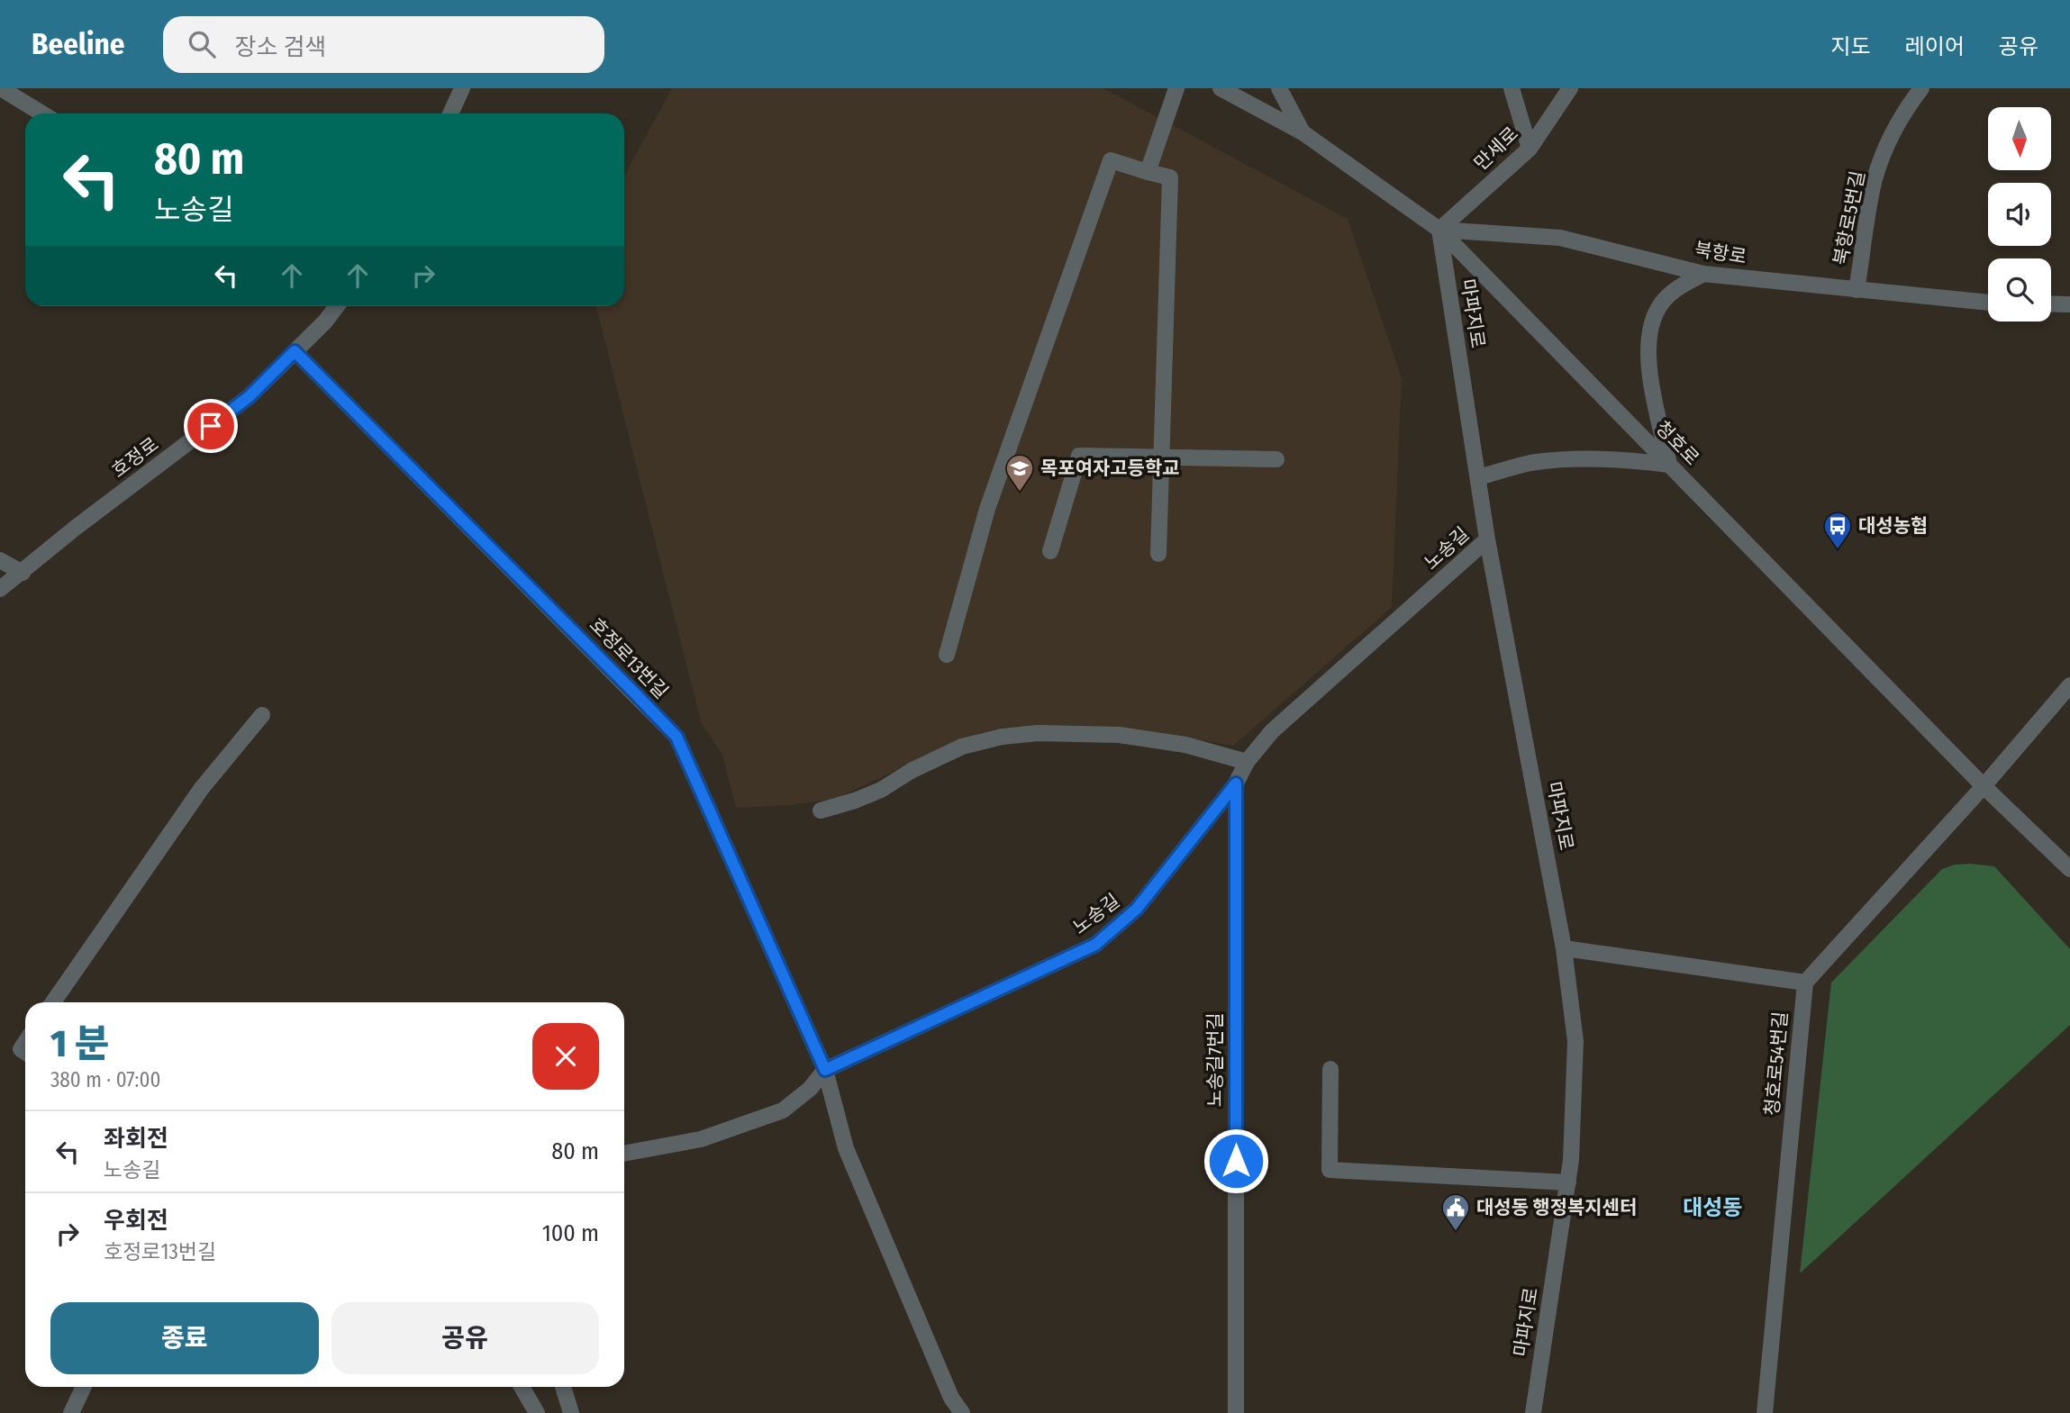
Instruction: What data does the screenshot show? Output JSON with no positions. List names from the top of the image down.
{
  "streets": {
    "street": [
      "만세로",
      "북항로5번길",
      "북항로",
      "마파지로",
      "청호로",
      "호정로",
      "노송길",
      "호정로13번길",
      "노송길7번길",
      "청호로54번길"
    ]
  },
  "crossings": [
    ["만세로", "북항로"],
    ["만세로", "마파지로"],
    ["만세로", "청호로"],
    ["북항로5번길", "북항로"],
    ["북항로", "마파지로"],
    ["북항로", "청호로"],
    ["마파지로", "청호로"],
    ["마파지로", "노송길"],
    ["호정로", "호정로13번길"],
    ["노송길", "호정로13번길"],
    ["노송길", "노송길7번길"]
  ],
  "districts": ["대성동"],
  "places": {
    "school or university": ["목포여자고등학교"],
    "bus stop": ["대성농협"],
    "public building": ["대성동 행정복지센터"]
  },
  "north": "bottom",
  "page": {
    "header": "Beeline",
    "search": "장소 검색",
    "nav": ["지도", "레이어", "공유"],
    "turn": ["80 m", "노송길"],
    "heading": ["1 분", "380 m · 07:00"],
    "list": [
      {
        "name": "좌회전",
        "note": "노송길",
        "value": "80 m"
      },
      {
        "name": "우회전",
        "note": "호정로13번길",
        "value": "100 m"
      }
    ],
    "buttons": ["종료", "공유"]
  }
}
